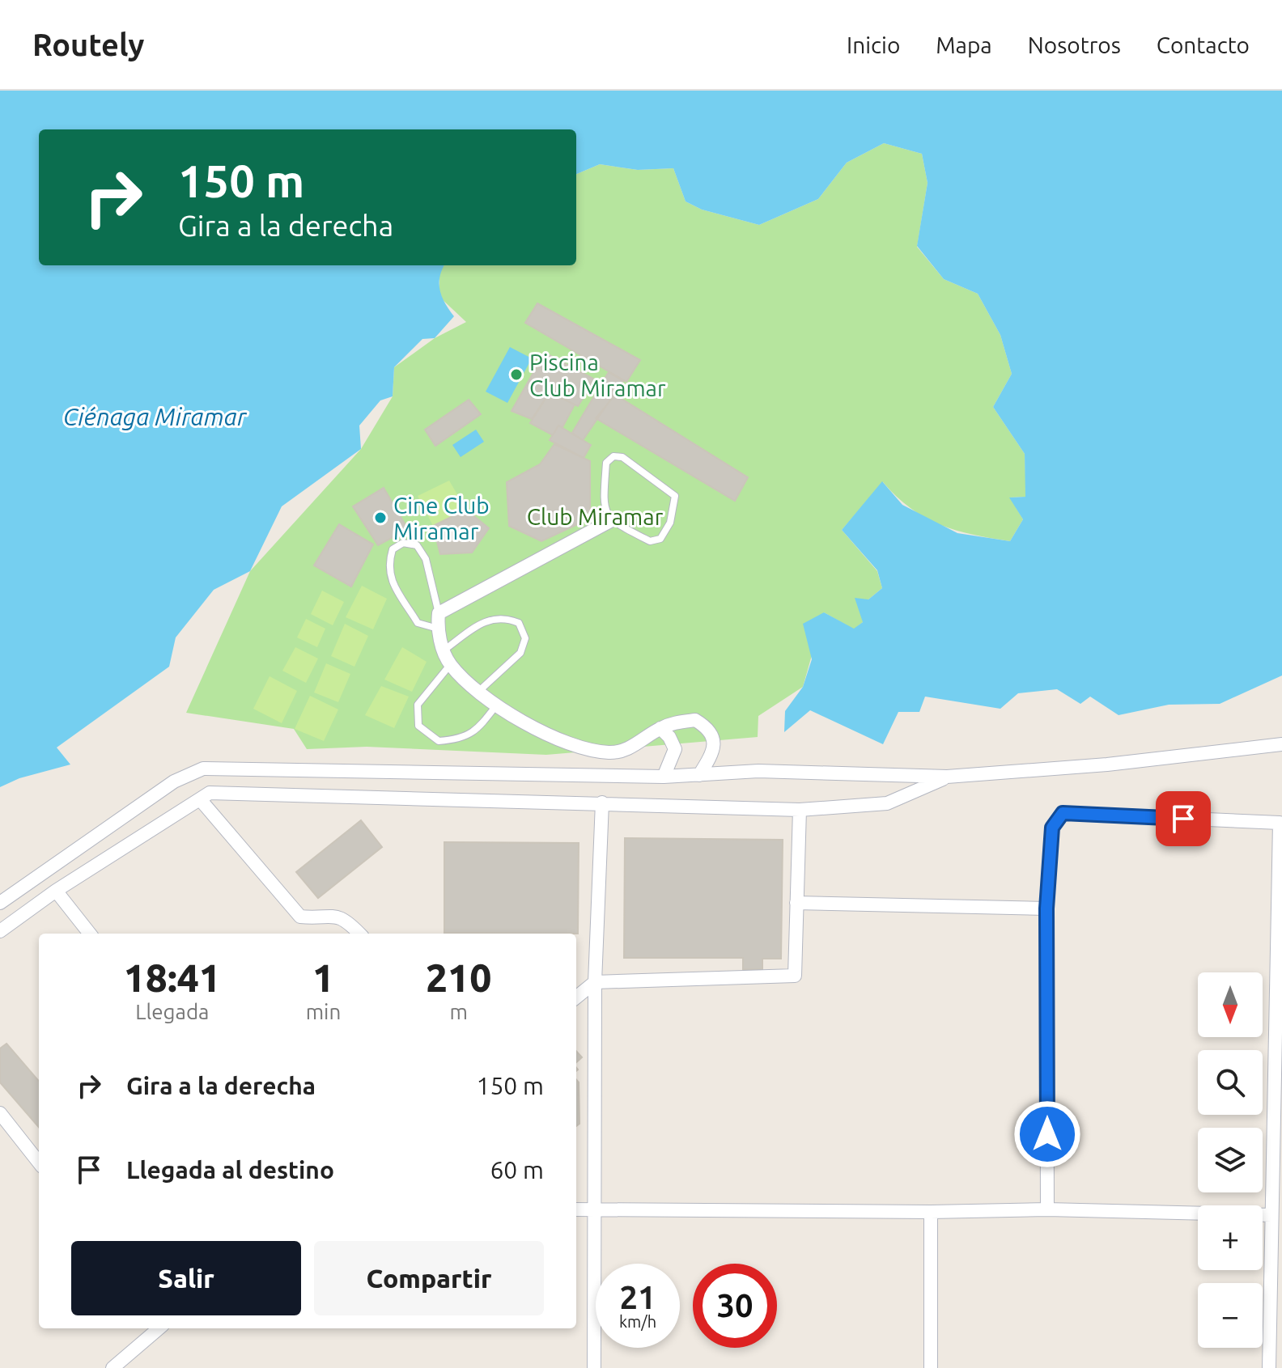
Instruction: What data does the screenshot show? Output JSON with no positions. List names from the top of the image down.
{
  "water": ["Ciénaga Miramar"],
  "parks": ["Club Miramar"],
  "places": ["Piscina Club Miramar", "Cine Club Miramar"],
  "north": "bottom",
  "page": {
    "header": "Routely",
    "nav": [
      "Inicio",
      "Mapa",
      "Nosotros",
      "Contacto"
    ],
    "turn": ["150 m", "Gira a la derecha"],
    "eta": [
      "18:41",
      "Llegada",
      "1",
      "min",
      "210",
      "m"
    ],
    "map_buttons": ["+", "−"],
    "list": [
      {
        "name": "Gira a la derecha",
        "value": "150 m"
      },
      {
        "name": "Llegada al destino",
        "value": "60 m"
      }
    ],
    "buttons": ["Salir", "Compartir"],
    "speed": "21 km/h",
    "limit": "30"
  }
}
